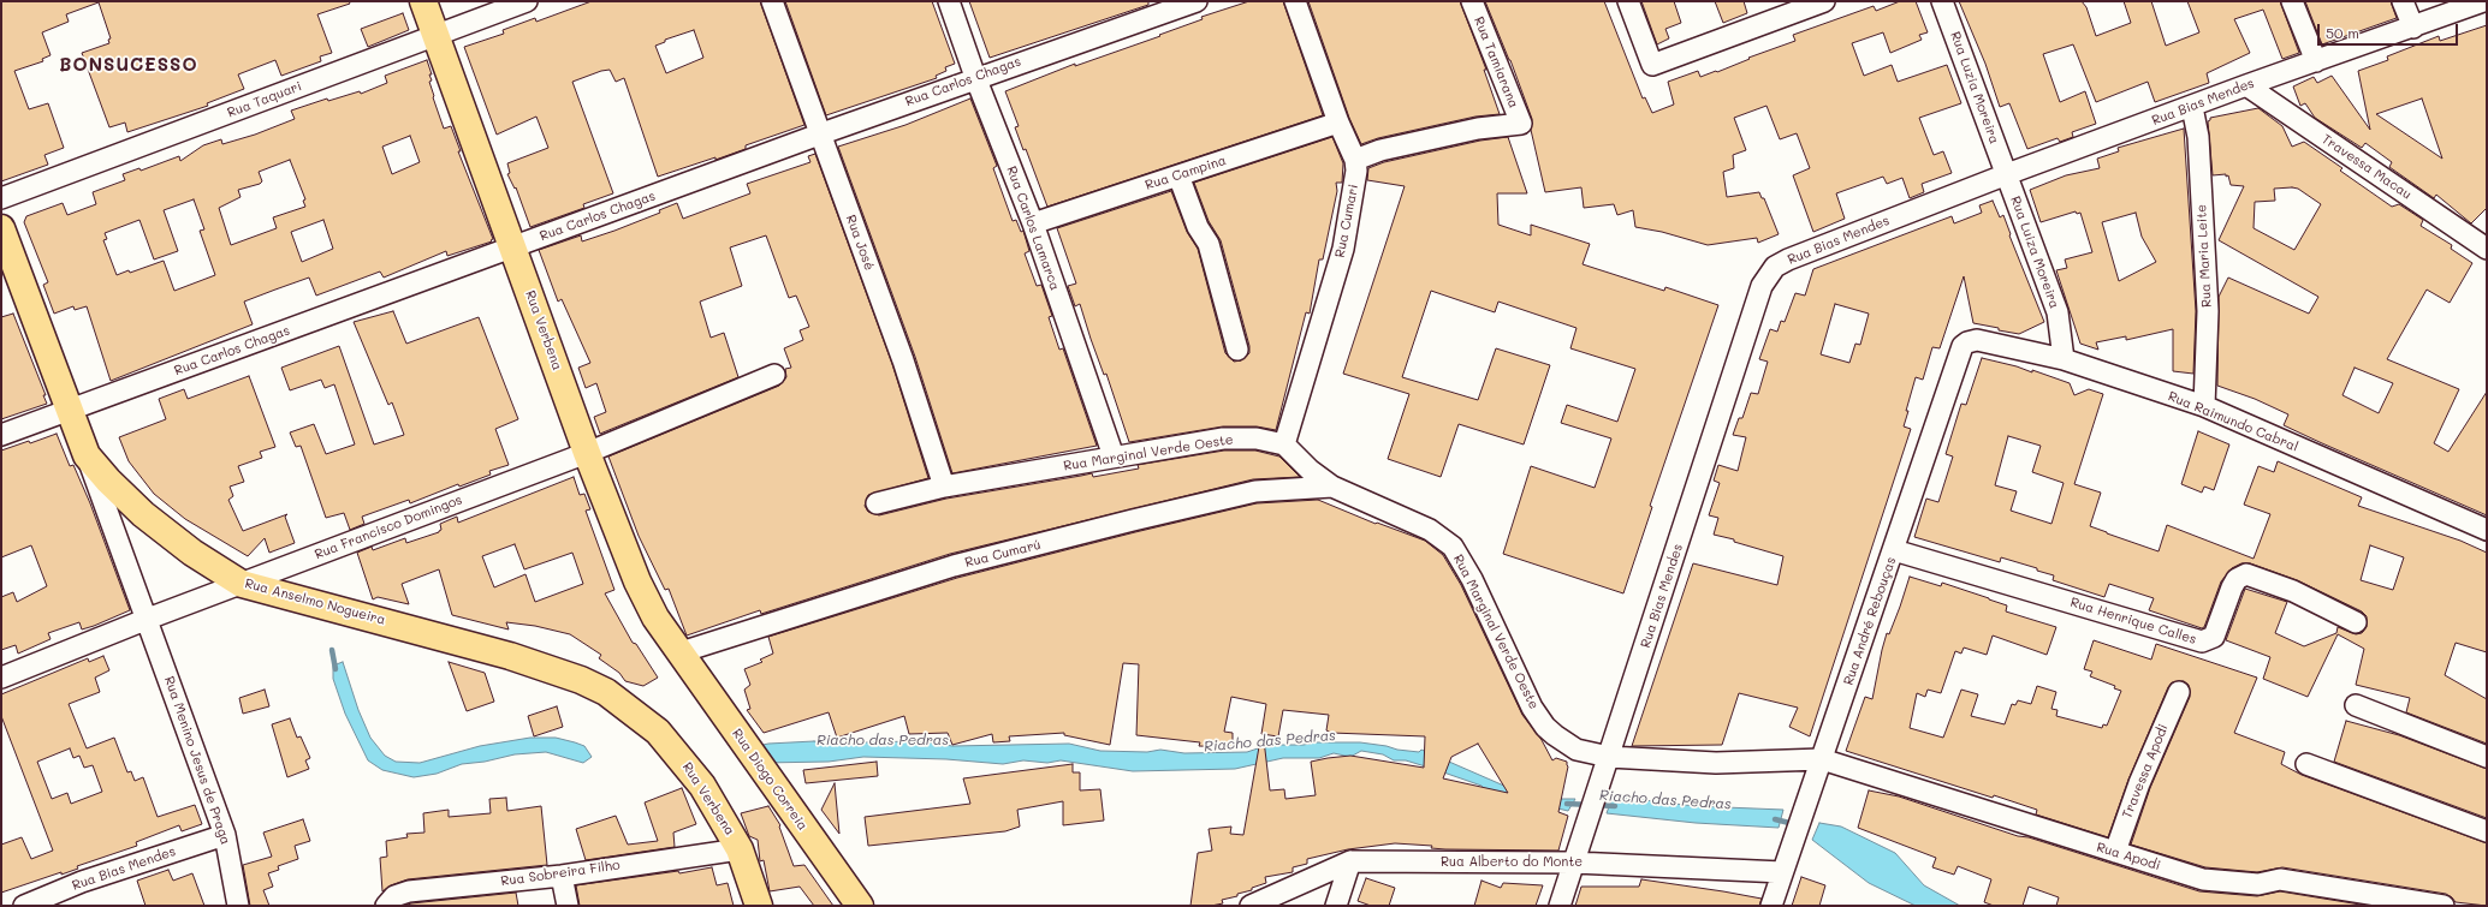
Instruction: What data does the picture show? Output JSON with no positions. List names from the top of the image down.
{
  "streets": {
    "main road": ["Rua Verbena", "Rua Anselmo Nogueira", "Rua Diogo Correia"],
    "street": [
      "Rua Tamiarana",
      "Rua Carlos Chagas",
      "Rua Luzia Moreira",
      "Rua Taquari",
      "Rua Bias Mendes",
      "Travessa Macau",
      "Rua Campina",
      "Rua Cumari",
      "Rua Carlos Lamarca",
      "Rua José",
      "Rua Luiza Moreira",
      "Rua Maria Leite",
      "Rua Raimundo Cabral",
      "Rua Marginal Verde Oeste",
      "Rua Francisco Domingos",
      "Rua Cumarú",
      "Rua André Rebouças",
      "Rua Henrique Calles",
      "Rua Menino Jesus de Praga",
      "Travessa Apodi",
      "Rua Apodi",
      "Rua Alberto do Monte",
      "Rua Sobreira Filho"
    ]
  },
  "crossings": [
    ["Rua Tamiarana", "Rua Cumari"],
    ["Rua Carlos Chagas", "Rua Carlos Lamarca"],
    ["Rua Carlos Chagas", "Rua José"],
    ["Rua Carlos Chagas", "Rua Verbena"],
    ["Rua Carlos Chagas", "Rua Anselmo Nogueira"],
    ["Rua Luzia Moreira", "Rua Bias Mendes"],
    ["Rua Luzia Moreira", "Rua Luiza Moreira"],
    ["Rua Taquari", "Rua Verbena"],
    ["Rua Bias Mendes", "Travessa Macau"],
    ["Rua Bias Mendes", "Rua Luiza Moreira"],
    ["Rua Bias Mendes", "Rua Maria Leite"],
    ["Rua Bias Mendes", "Rua Marginal Verde Oeste"],
    ["Rua Bias Mendes", "Rua Menino Jesus de Praga"],
    ["Rua Bias Mendes", "Rua Alberto do Monte"],
    ["Rua Campina", "Rua Carlos Lamarca"],
    ["Rua Cumari", "Rua Marginal Verde Oeste"],
    ["Rua Carlos Lamarca", "Rua Marginal Verde Oeste"],
    ["Rua José", "Rua Marginal Verde Oeste"],
    ["Rua Luiza Moreira", "Rua Raimundo Cabral"],
    ["Rua Maria Leite", "Rua Raimundo Cabral"],
    ["Rua Verbena", "Rua Francisco Domingos"],
    ["Rua Verbena", "Rua Cumarú"],
    ["Rua Verbena", "Rua Anselmo Nogueira"],
    ["Rua Verbena", "Rua Diogo Correia"],
    ["Rua Verbena", "Rua Sobreira Filho"],
    ["Rua Raimundo Cabral", "Rua André Rebouças"],
    ["Rua Marginal Verde Oeste", "Rua Cumarú"],
    ["Rua Marginal Verde Oeste", "Rua André Rebouças"],
    ["Rua Marginal Verde Oeste", "Rua Apodi"],
    ["Rua Francisco Domingos", "Rua Anselmo Nogueira"],
    ["Rua Francisco Domingos", "Rua Menino Jesus de Praga"],
    ["Rua Cumarú", "Rua Diogo Correia"],
    ["Rua Anselmo Nogueira", "Rua Menino Jesus de Praga"],
    ["Rua André Rebouças", "Rua Henrique Calles"],
    ["Rua André Rebouças", "Rua Apodi"],
    ["Rua André Rebouças", "Rua Alberto do Monte"],
    ["Travessa Apodi", "Rua Apodi"]
  ],
  "districts": ["BONSUCESSO"],
  "water": ["Riacho das Pedras"],
  "scale_bar": "50 m"
}
